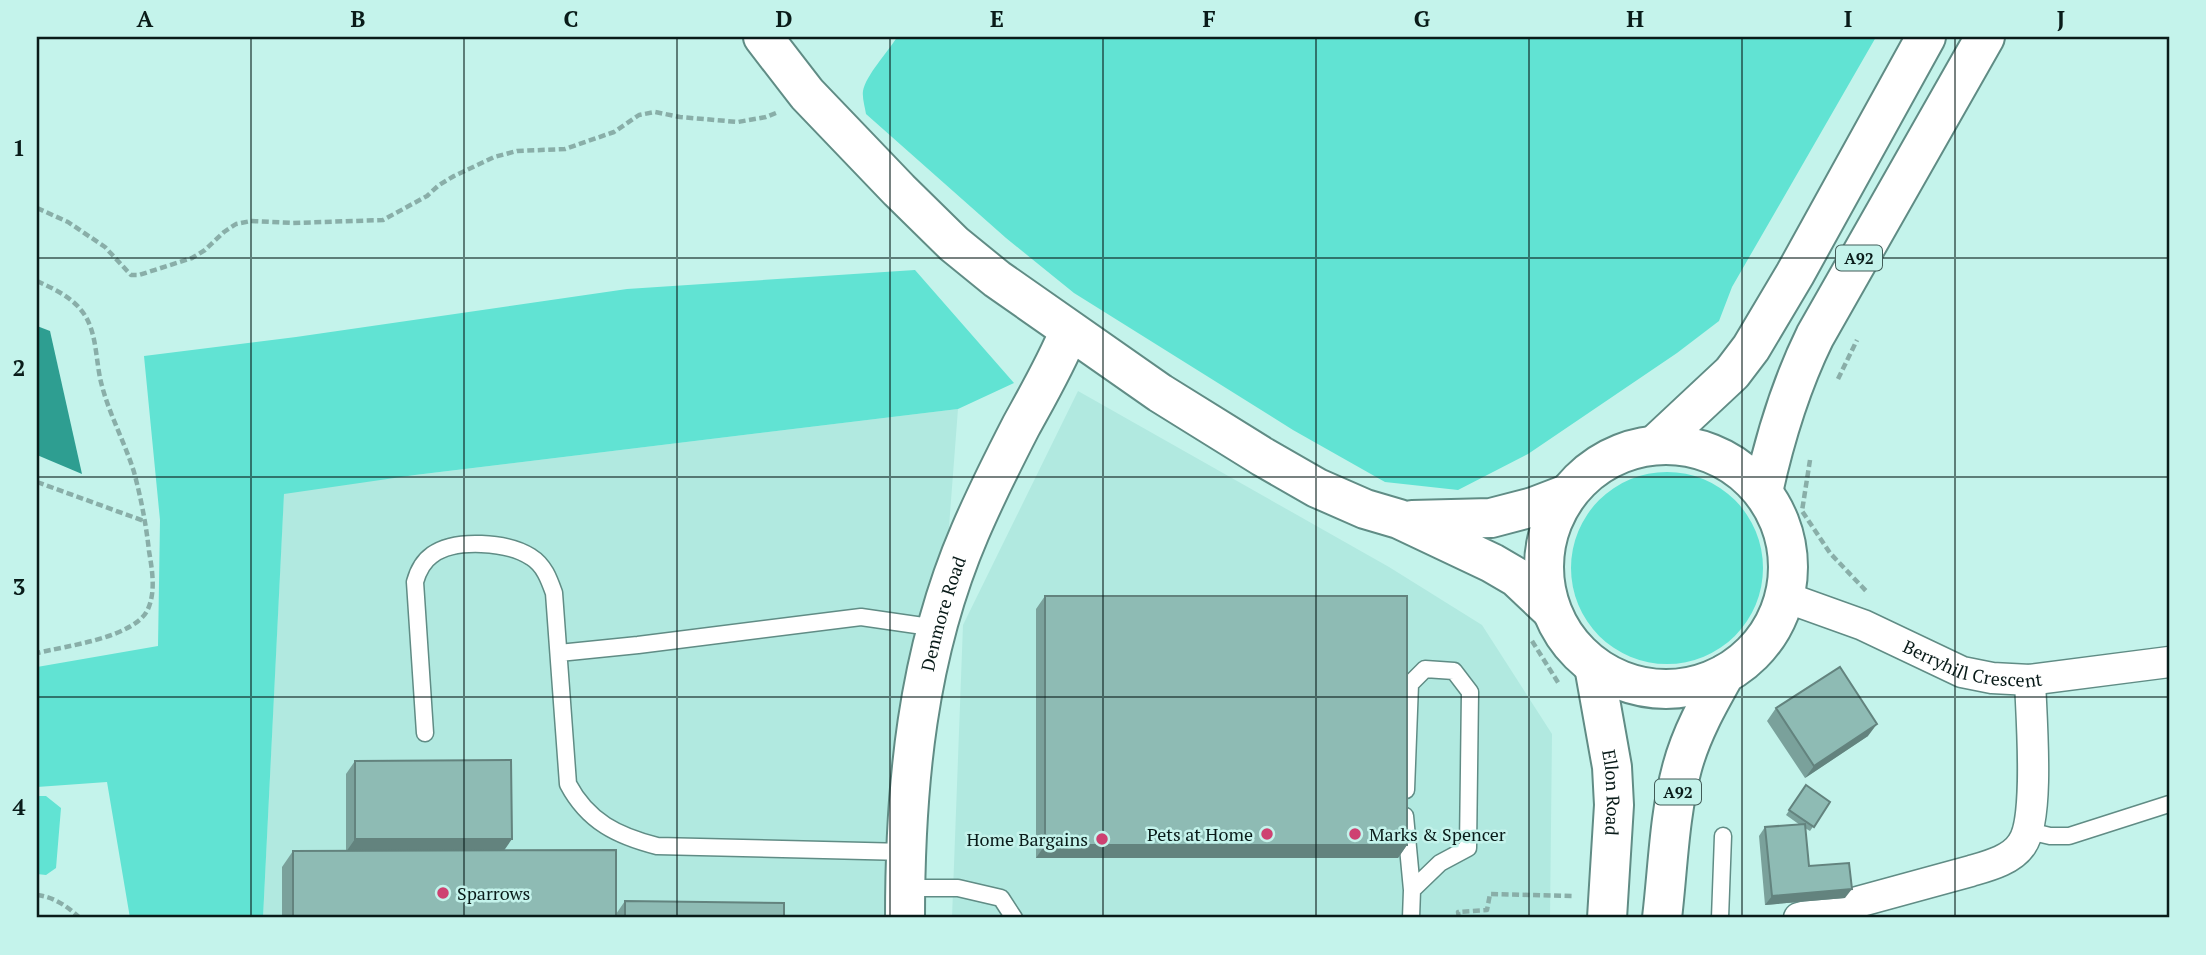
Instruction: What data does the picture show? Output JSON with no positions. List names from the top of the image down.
{
  "streets": {
    "main road": ["A92", "Denmore Road", "Ellon Road"],
    "street": ["Berryhill Crescent"]
  },
  "crossings": [
    ["A92", "Berryhill Crescent"],
    ["A92", "Ellon Road"],
    ["Berryhill Crescent", "Ellon Road"]
  ],
  "places": [
    "Pets at Home",
    "Marks & Spencer",
    "Home Bargains",
    "Sparrows"
  ],
  "grid": {
    "columns": [
      "A",
      "B",
      "C",
      "D",
      "E",
      "F",
      "G",
      "H",
      "I",
      "J"
    ],
    "rows": [
      "1",
      "2",
      "3",
      "4"
    ]
  }
}
